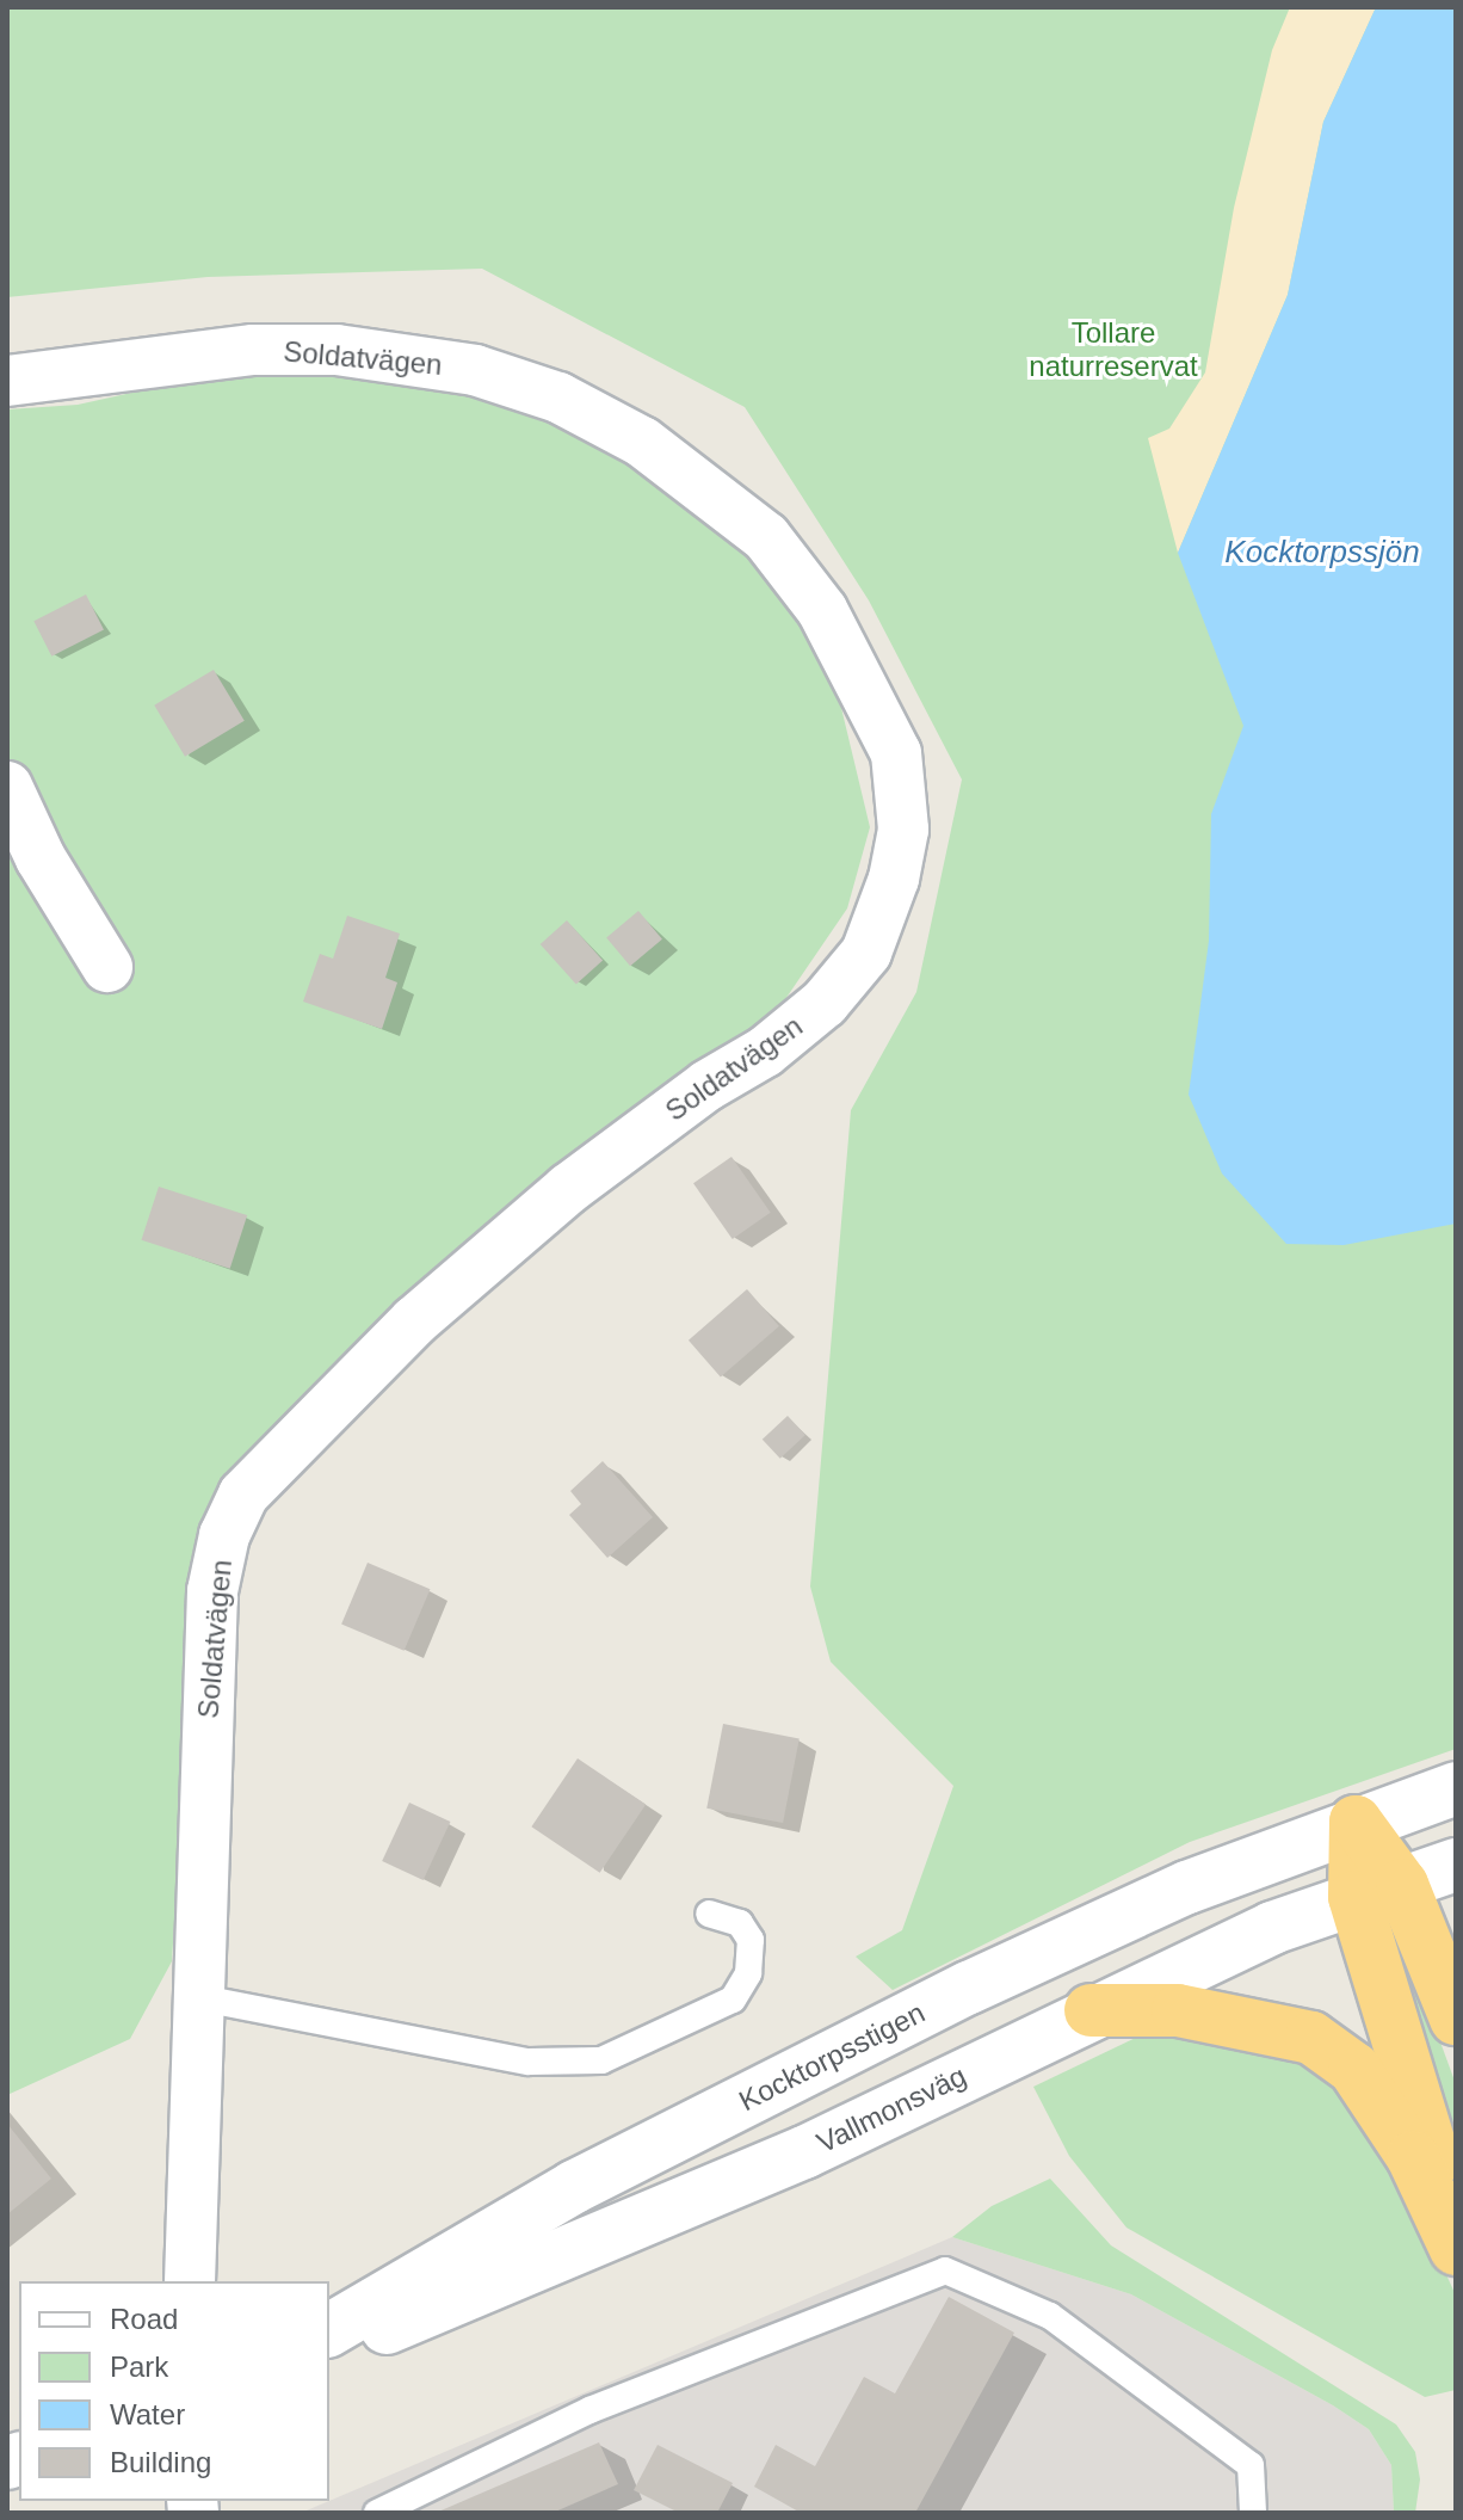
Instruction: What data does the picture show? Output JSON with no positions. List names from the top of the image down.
{
  "streets": {
    "main road": ["Kocktorpsstigen", "Vallmonsväg"],
    "street": ["Soldatvägen"]
  },
  "water": ["Kocktorpssjön"],
  "parks": ["Tollare naturreservat"],
  "legend": [
    "Road",
    "Park",
    "Water",
    "Building"
  ]
}
